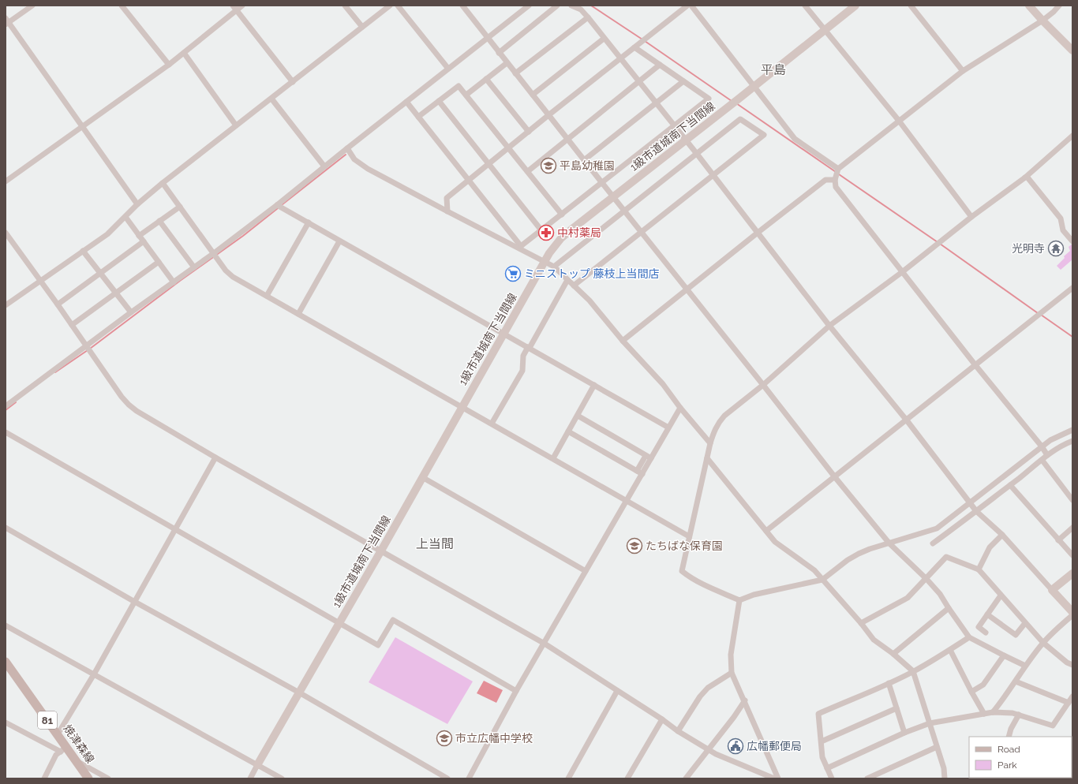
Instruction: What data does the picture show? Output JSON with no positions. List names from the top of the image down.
{
  "streets": {
    "main road": ["81", "焼津森線"],
    "street": ["1級市道城南下当間線"]
  },
  "districts": ["平島", "上当間"],
  "places": {
    "school or university": ["平島幼稚園", "たちばな保育園", "市立広幡中学校"],
    "pharmacy": ["中村薬局"],
    "temple": ["光明寺"],
    "supermarket": ["ミニストップ 藤枝上当間店"],
    "public building": ["広幡郵便局"]
  },
  "legend": ["Road", "Park"]
}
